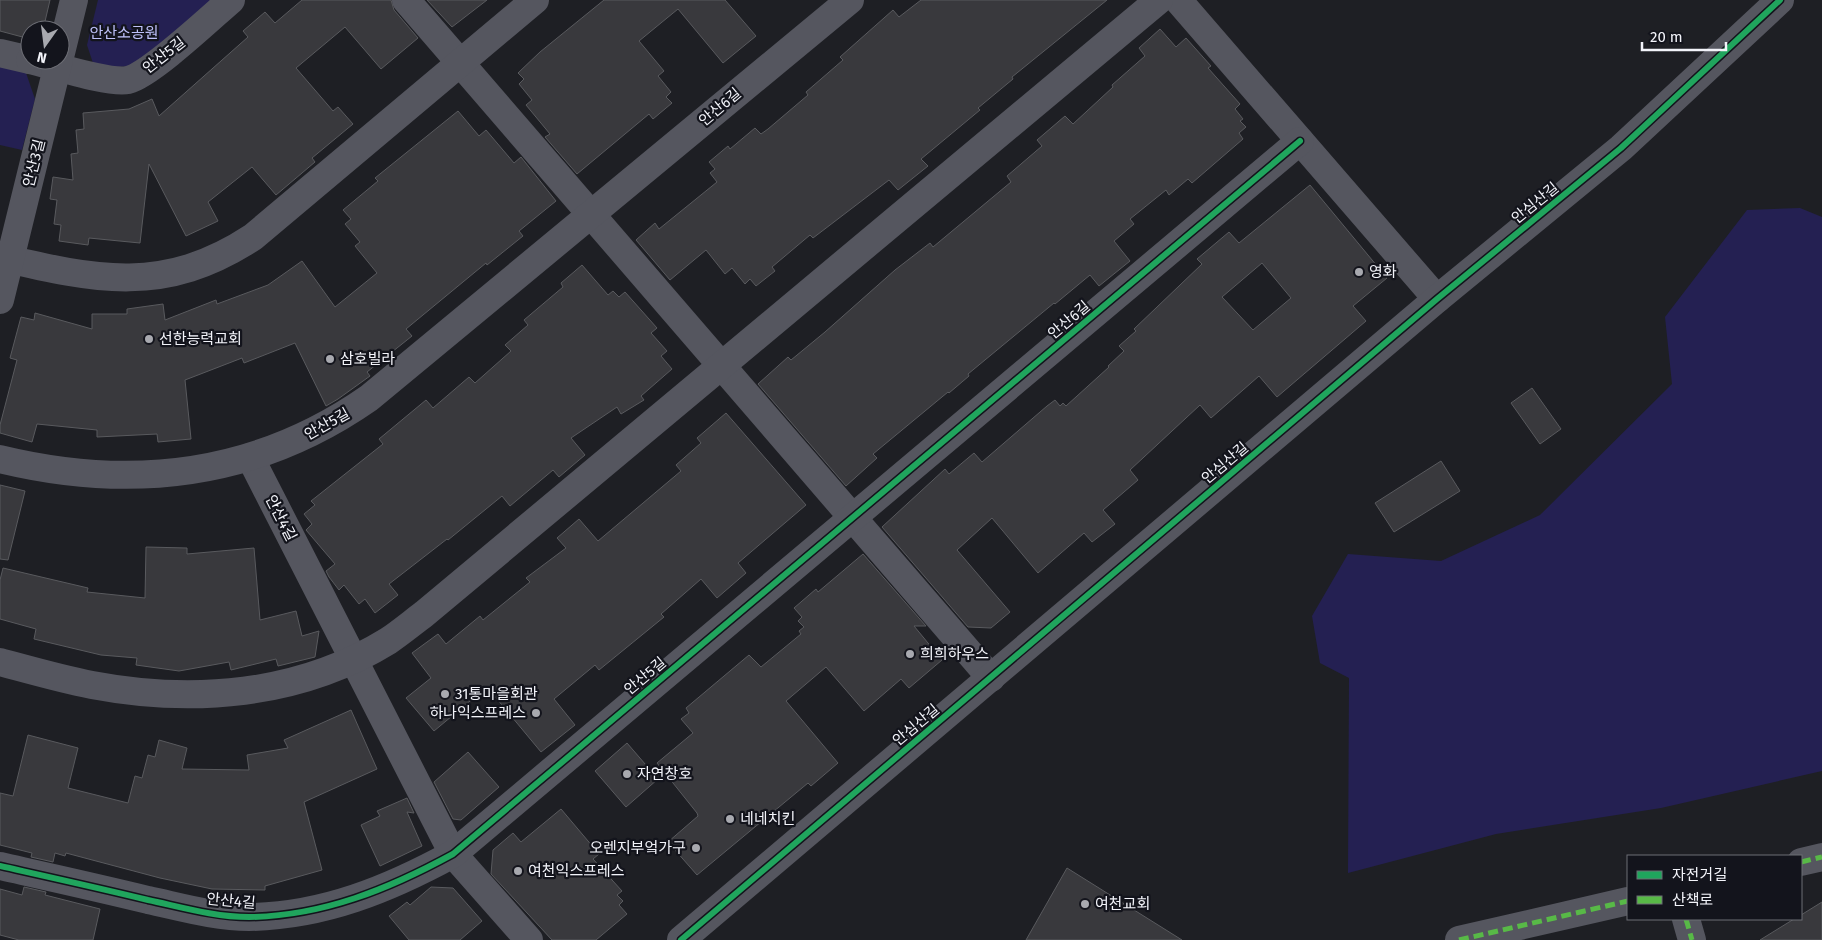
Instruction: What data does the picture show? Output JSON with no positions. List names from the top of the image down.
{
  "streets": {
    "street": [
      "안산5길",
      "안산6길",
      "안산3길",
      "안심산길",
      "안산4길"
    ]
  },
  "crossings": [
    ["안산5길", "안산6길"],
    ["안산5길", "안산4길"]
  ],
  "parks": ["안산소공원"],
  "places": [
    "영화",
    "선한능력교회",
    "삼호빌라",
    "희희하우스",
    "31통마을회관",
    "하나익스프레스",
    "자연창호",
    "네네치킨",
    "오렌지부엌가구",
    "여천익스프레스",
    "여천교회"
  ],
  "legend": ["자전거길", "산책로"],
  "scale_bar": "20 m",
  "north": "bottom"
}
